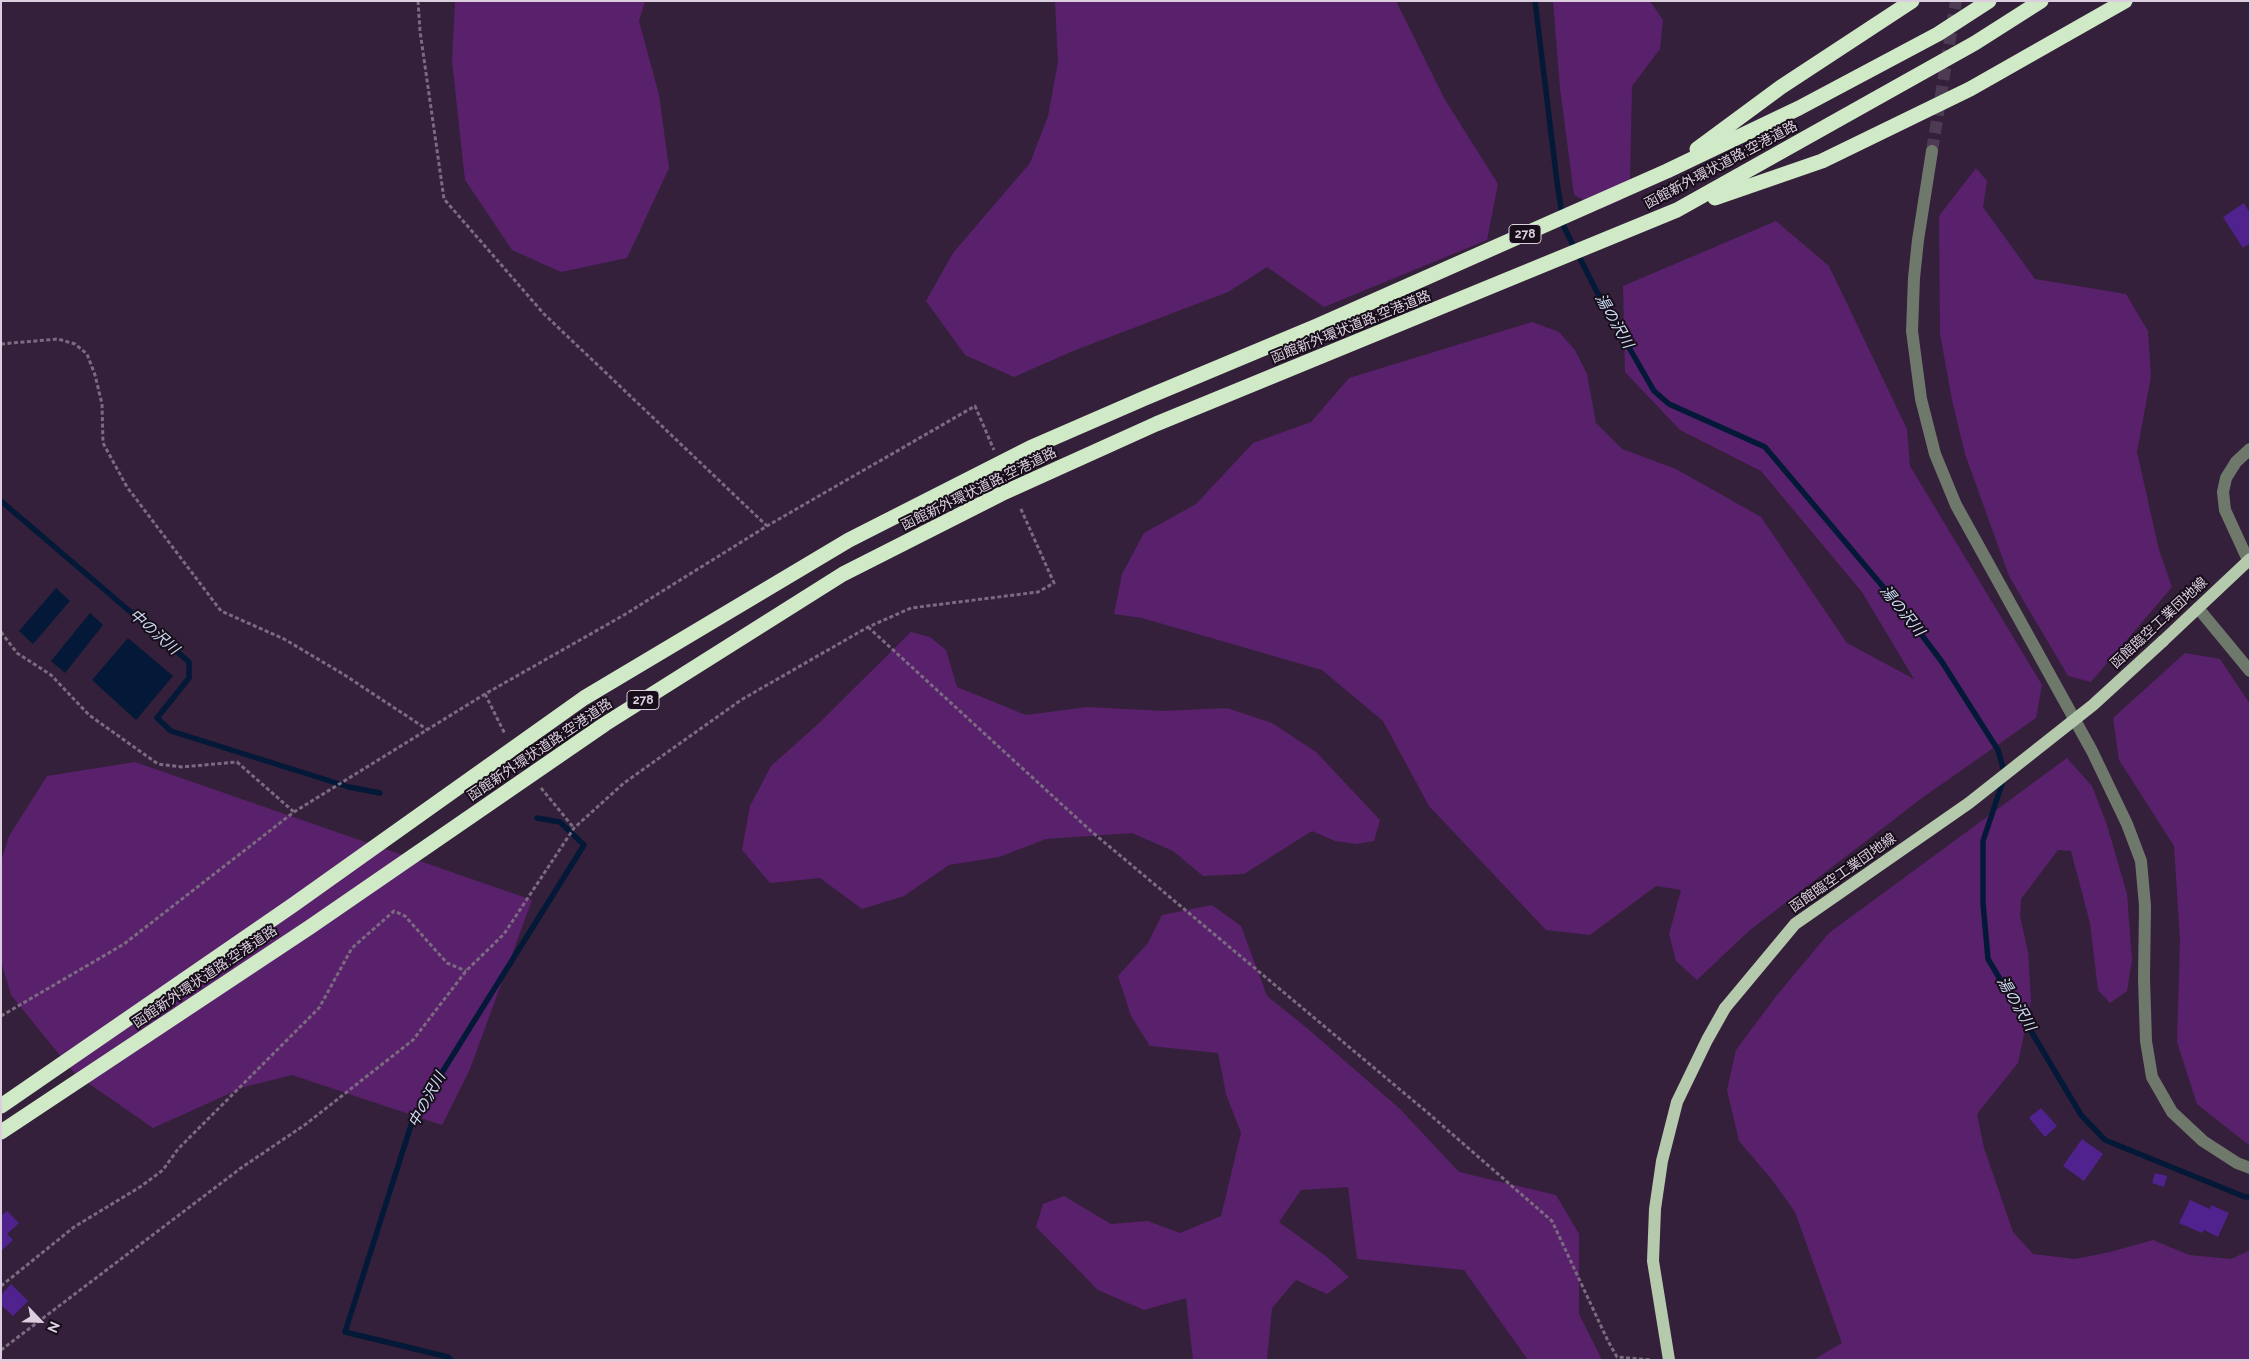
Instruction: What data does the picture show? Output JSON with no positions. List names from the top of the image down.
{
  "streets": {
    "highway": ["函館新外環状道路;空港道路", "278"],
    "main road": ["函館臨空工業団地線"]
  },
  "water": ["湯の沢川", "中の沢川"],
  "north": "bottom right"
}
